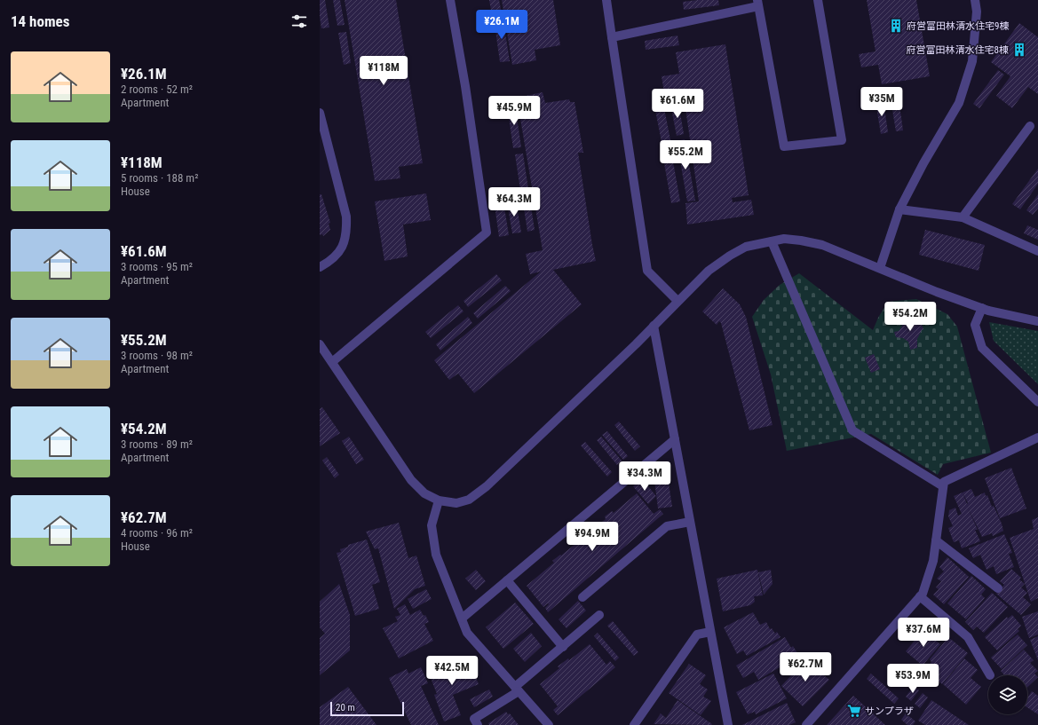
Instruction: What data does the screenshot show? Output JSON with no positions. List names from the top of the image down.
{
  "places": {
    "building": ["府営富田林清水住宅9棟", "府営富田林清水住宅8棟"],
    "supermarket": ["サンプラザ"]
  },
  "scale_bar": "20 m",
  "page": {
    "heading": "14 homes",
    "price": [
      "¥26.1M",
      "¥118M",
      "¥35M",
      "¥61.6M",
      "¥45.9M",
      "¥55.2M",
      "¥64.3M",
      "¥54.2M",
      "¥34.3M",
      "¥94.9M",
      "¥37.6M",
      "¥62.7M",
      "¥42.5M",
      "¥53.9M"
    ],
    "list": [
      {
        "name": "¥26.1M",
        "note": "2 rooms · 52 m² · Apartment"
      },
      {
        "name": "¥118M",
        "note": "5 rooms · 188 m² · House"
      },
      {
        "name": "¥61.6M",
        "note": "3 rooms · 95 m² · Apartment"
      },
      {
        "name": "¥55.2M",
        "note": "3 rooms · 98 m² · Apartment"
      },
      {
        "name": "¥54.2M",
        "note": "3 rooms · 89 m² · Apartment"
      },
      {
        "name": "¥62.7M",
        "note": "4 rooms · 96 m² · House"
      }
    ],
    "scale": "20 m"
  }
}
